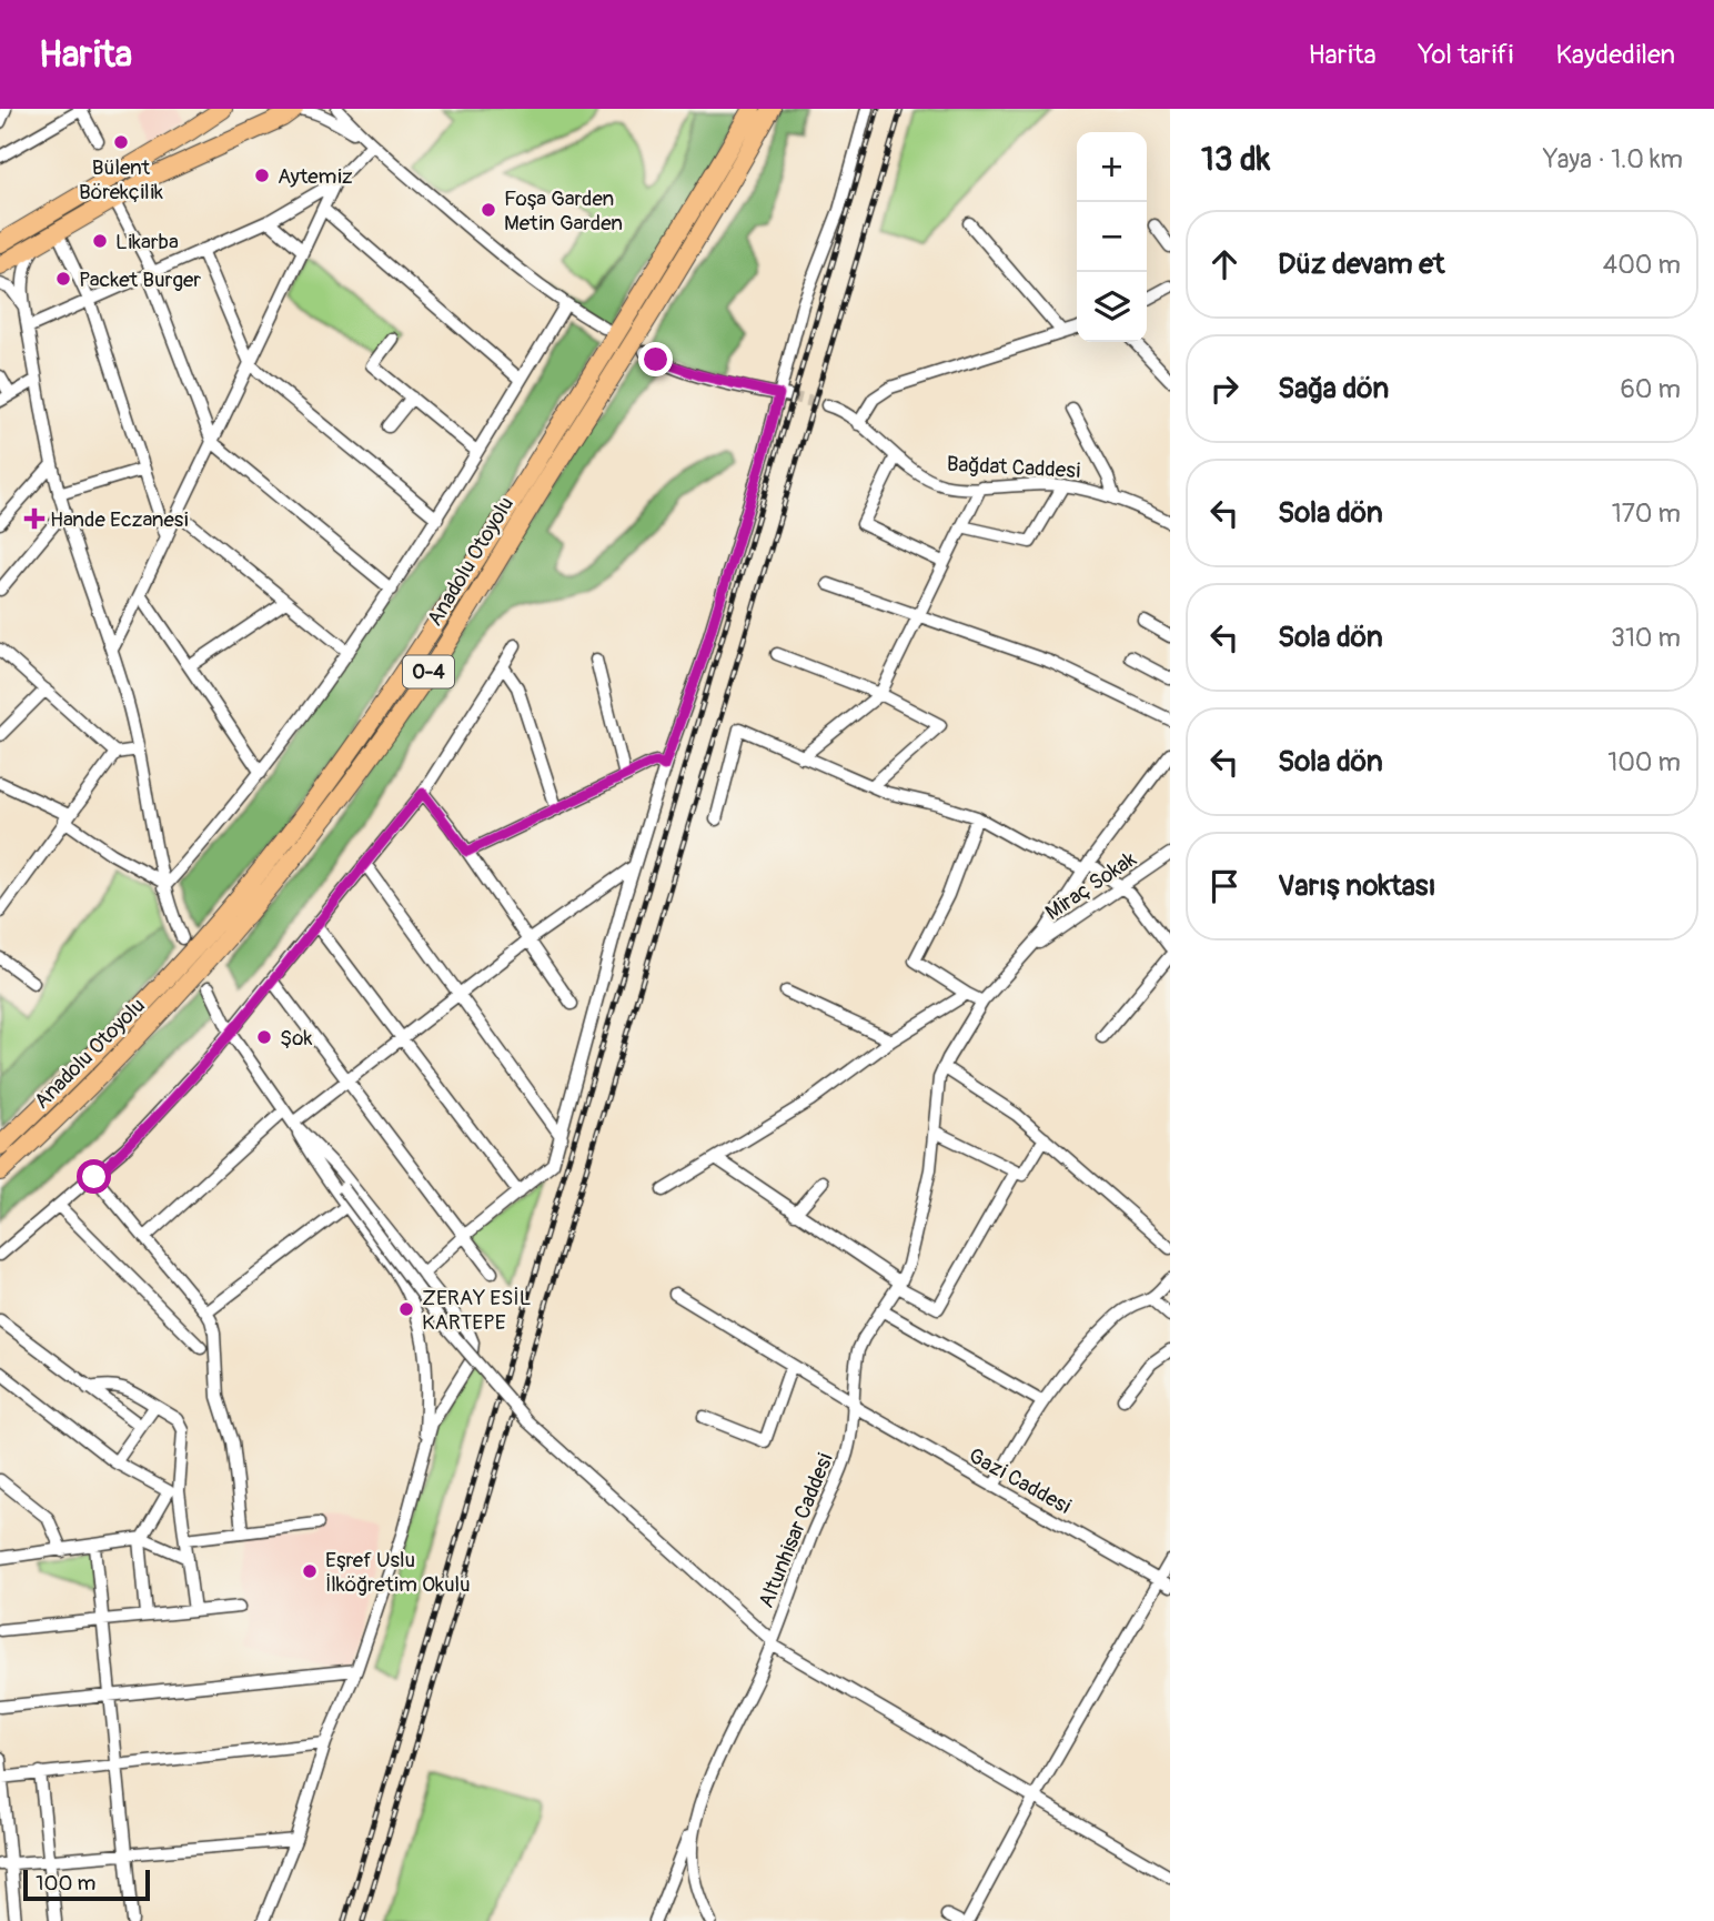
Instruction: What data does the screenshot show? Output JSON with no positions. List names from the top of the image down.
{
  "streets": {
    "highway": ["Anadolu Otoyolu", "O-4"],
    "street": [
      "Bağdat Caddesi",
      "Miraç Sokak",
      "Gazi Caddesi",
      "Altunhisar Caddesi"
    ]
  },
  "crossings": [
    ["Miraç Sokak", "Altunhisar Caddesi"],
    ["Gazi Caddesi", "Altunhisar Caddesi"]
  ],
  "places": {
    "other": [
      "Bülent Börekçilik",
      "Aytemiz",
      "Foşa Garden Metin Garden",
      "Likarba",
      "Packet Burger",
      "Şok",
      "ZERAY ESİL KARTEPE",
      "Eşref Uslu İlköğretim Okulu"
    ],
    "health": ["Hande Eczanesi"]
  },
  "scale_bar": "100 m",
  "page": {
    "header": "Harita",
    "nav": ["Harita", "Yol tarifi", "Kaydedilen"],
    "heading": ["13 dk", "Yaya · 1.0 km"],
    "map_buttons": ["+", "−"],
    "list": [
      ["Düz devam et", "400 m"],
      ["Sağa dön", "60 m"],
      ["Sola dön", "170 m"],
      ["Sola dön", "310 m"],
      ["Sola dön", "100 m"],
      "Varış noktası"
    ],
    "scale": "100 m"
  }
}
